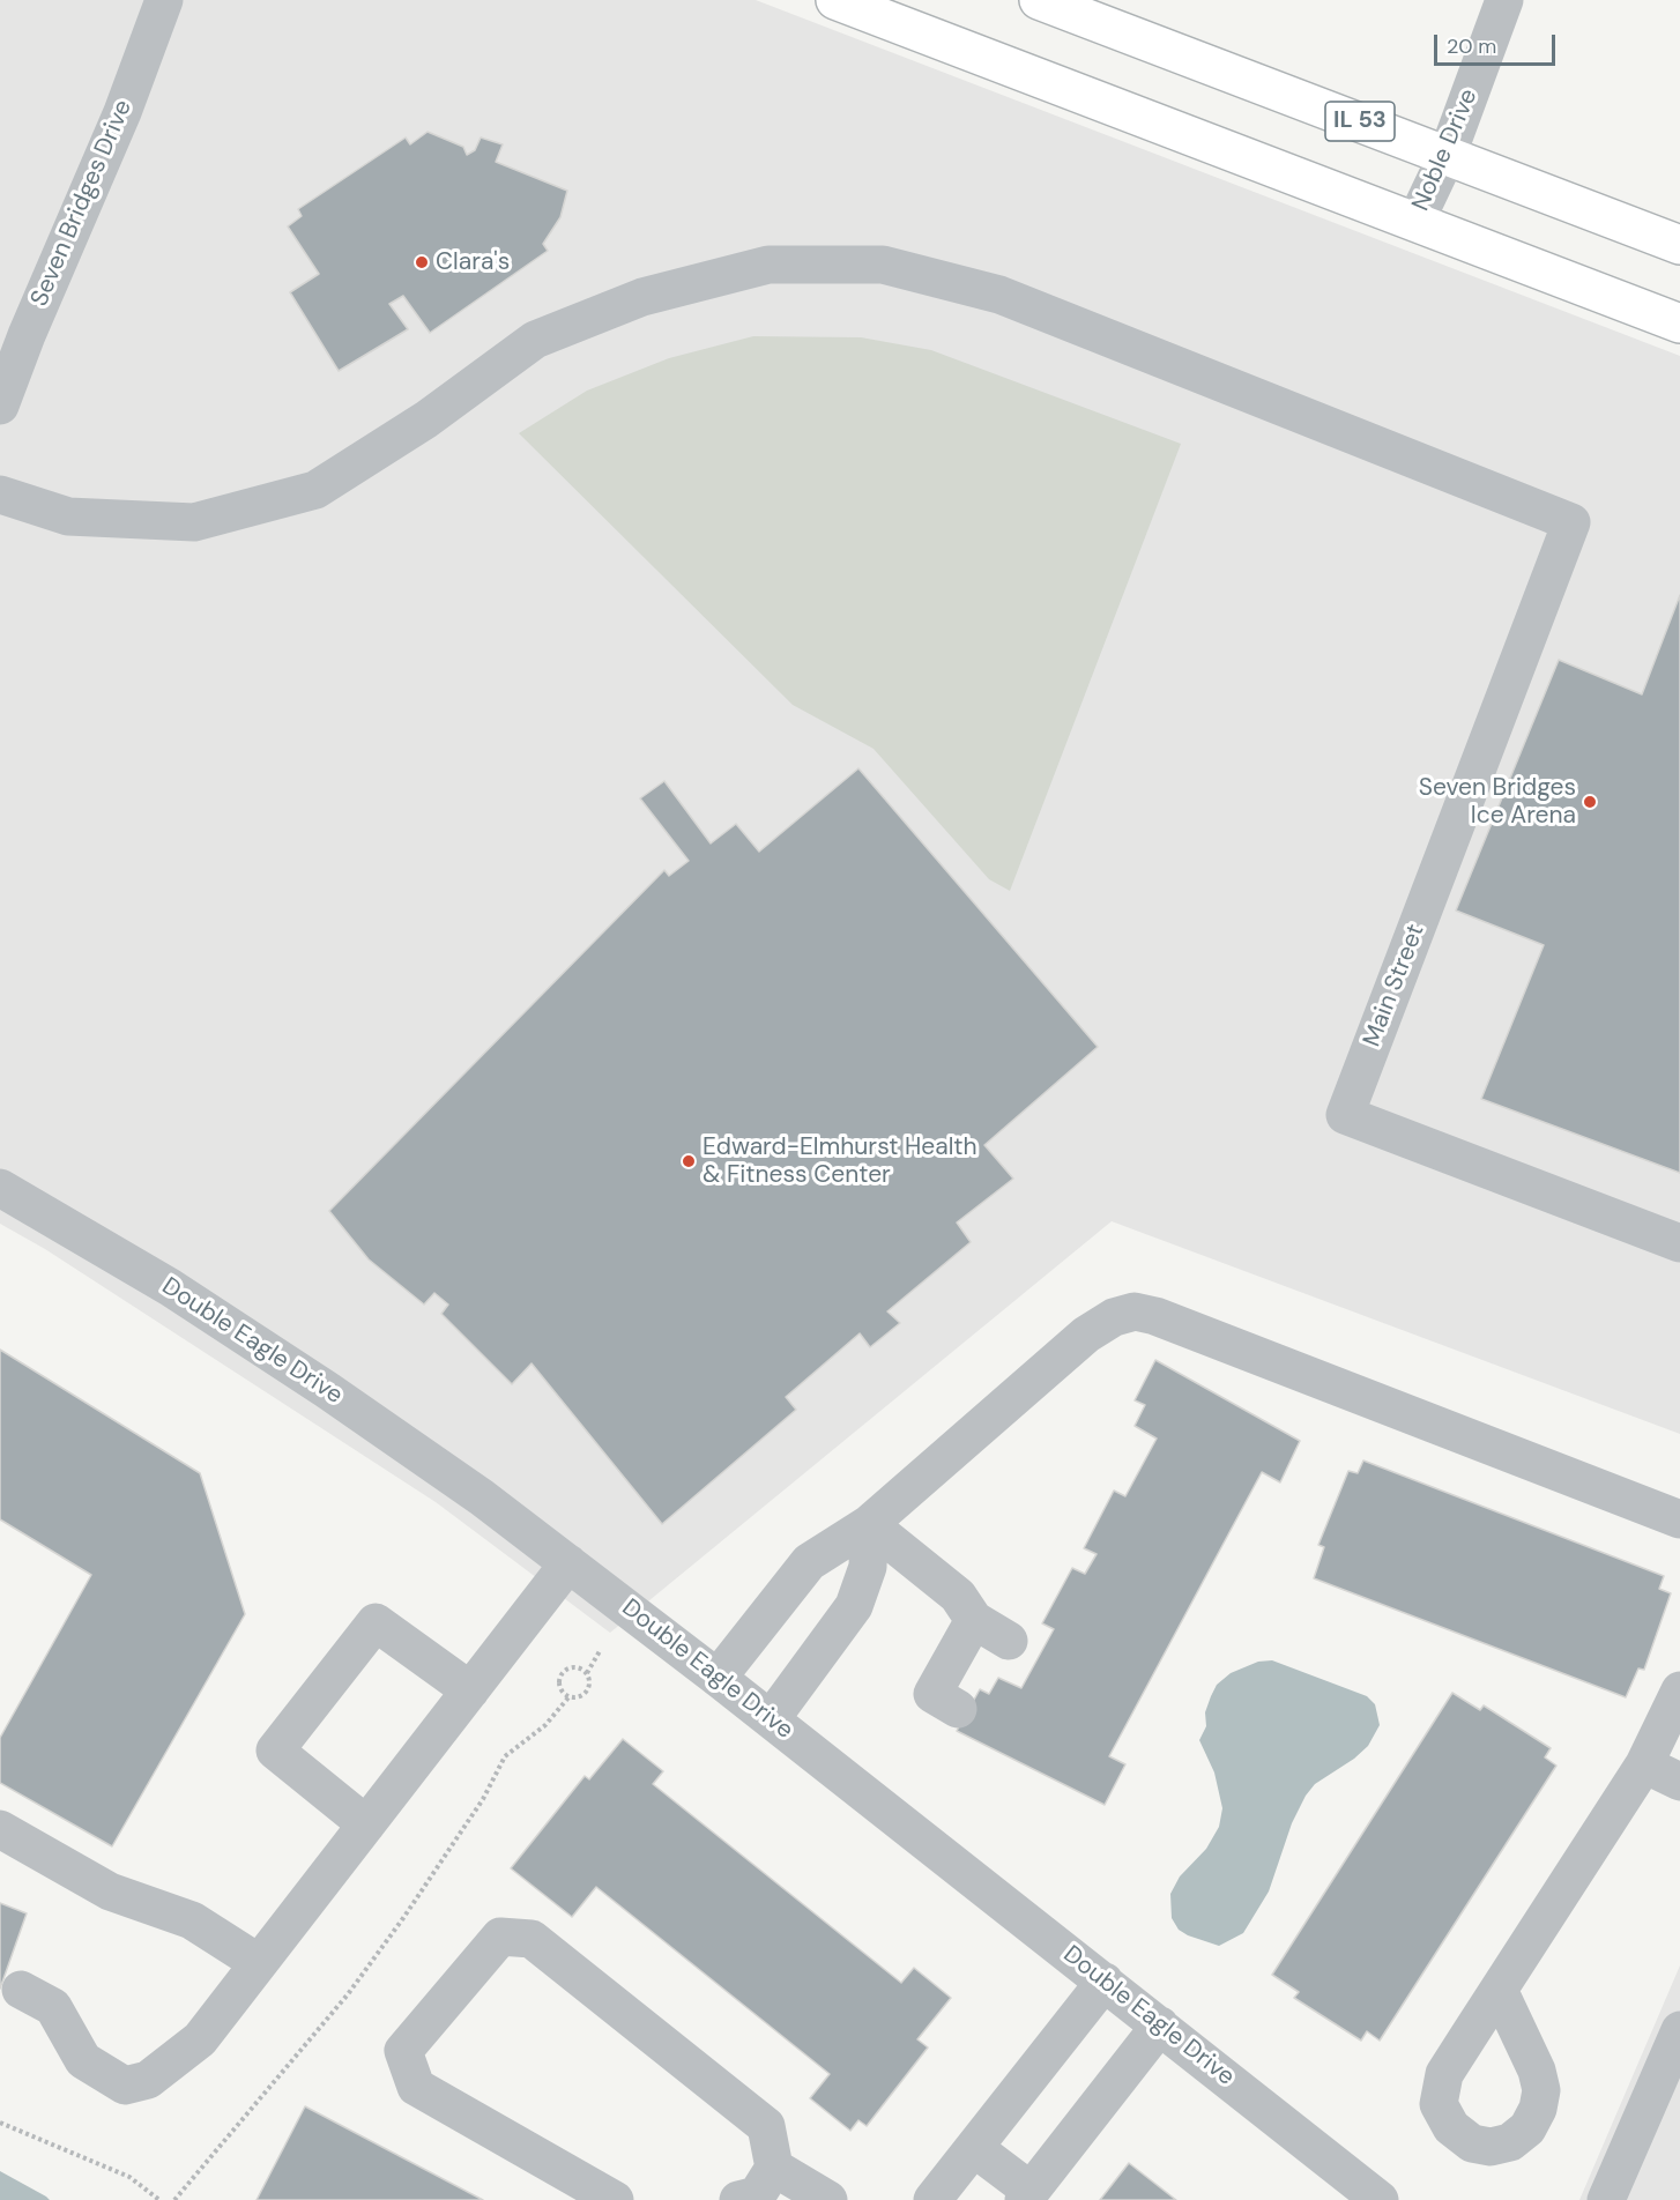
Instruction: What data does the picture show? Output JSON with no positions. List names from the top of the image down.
{
  "streets": {
    "main road": ["IL 53"],
    "street": [
      "Noble Drive",
      "Seven Bridges Drive",
      "Main Street",
      "Double Eagle Drive"
    ]
  },
  "crossings": [
    ["IL 53", "Noble Drive"]
  ],
  "places": ["Clara's", "Seven Bridges Ice Arena", "Edward-Elmhurst Health & Fitness Center"],
  "scale_bar": "20 m"
}
